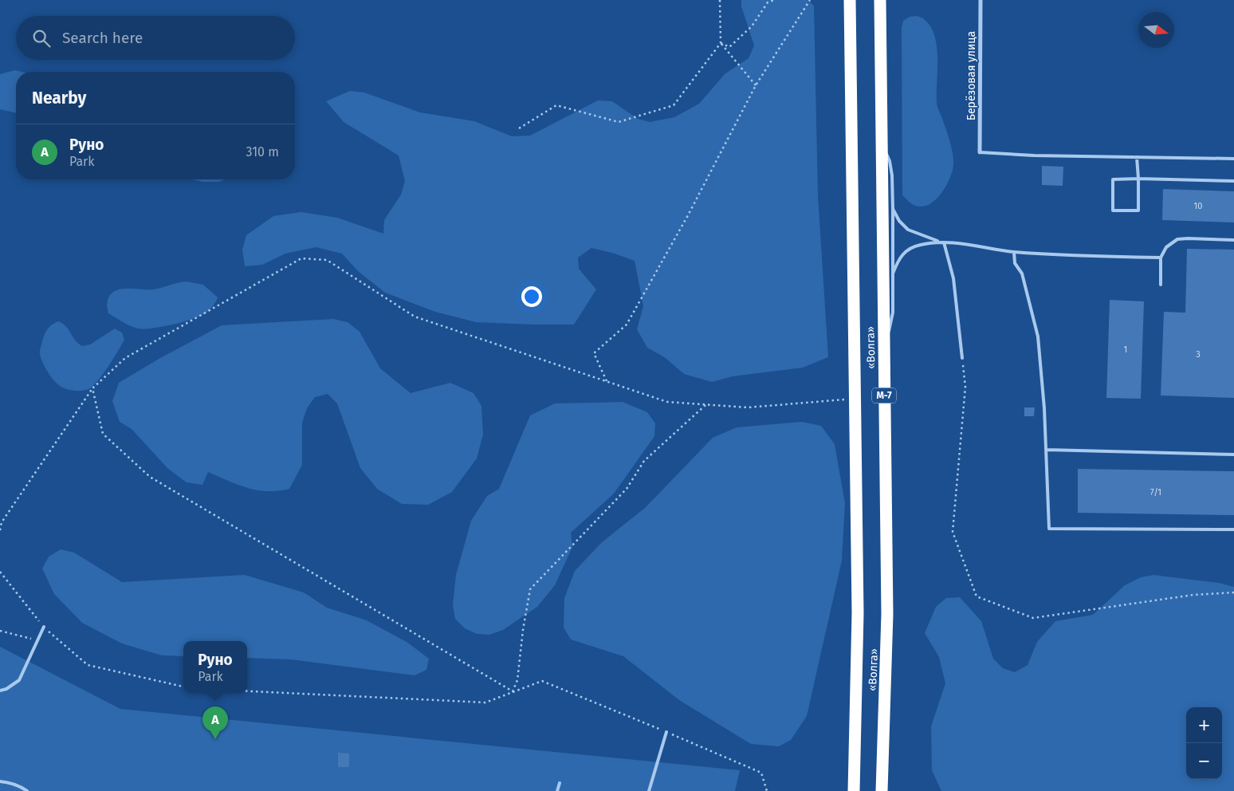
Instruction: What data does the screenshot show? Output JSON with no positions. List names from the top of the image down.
{
  "streets": {
    "highway": ["«Волга»", "М-7"],
    "street": ["Берёзовая улица"]
  },
  "house_numbers": [
    "10",
    "1",
    "3",
    "7/1"
  ],
  "north": "right",
  "page": {
    "search": "Search here",
    "heading": "Nearby",
    "list": [
      {
        "mark": "A",
        "name": "Руно",
        "note": "Park",
        "value": "310 m"
      }
    ],
    "popup": ["Руно", "Park"],
    "pins": "A",
    "map_buttons": ["+", "−"]
  }
}
